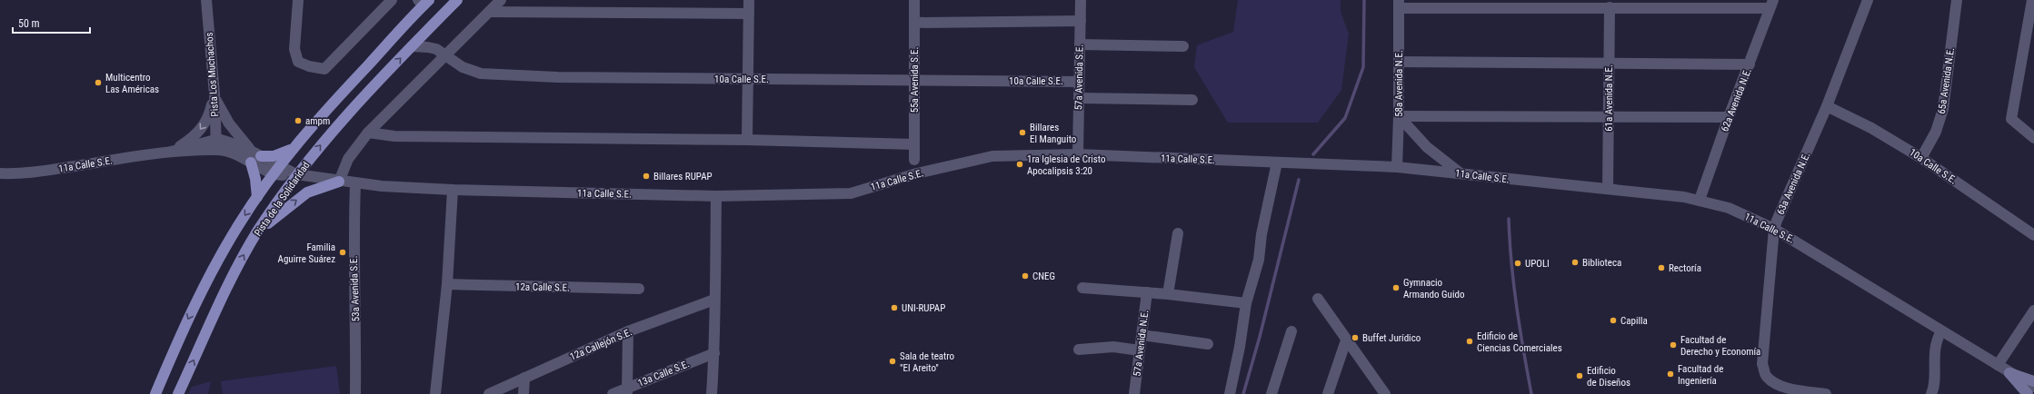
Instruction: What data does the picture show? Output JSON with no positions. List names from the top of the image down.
{
  "streets": {
    "main road": ["Pista de la Solidaridad"],
    "street": [
      "Pista Los Muchachos",
      "57a Avenida S.E.",
      "10a Calle S.E.",
      "55a Avenida S.E.",
      "65a Avenida N.E.",
      "58a Avenida N.E.",
      "61a Avenida N.E.",
      "62a Avenida N.E.",
      "11a Calle S.E.",
      "63a Avenida N.E.",
      "12a Calle S.E.",
      "53a Avenida S.E.",
      "57a Avenida N.E.",
      "12a Callejón S.E.",
      "13a Calle S.E."
    ]
  },
  "crossings": [
    ["Pista Los Muchachos", "11a Calle S.E."],
    ["57a Avenida S.E.", "10a Calle S.E."],
    ["57a Avenida S.E.", "11a Calle S.E."],
    ["10a Calle S.E.", "55a Avenida S.E."],
    ["10a Calle S.E.", "65a Avenida N.E."],
    ["10a Calle S.E.", "63a Avenida N.E."],
    ["10a Calle S.E.", "Pista de la Solidaridad"],
    ["58a Avenida N.E.", "11a Calle S.E."],
    ["61a Avenida N.E.", "11a Calle S.E."],
    ["62a Avenida N.E.", "11a Calle S.E."],
    ["11a Calle S.E.", "63a Avenida N.E."],
    ["11a Calle S.E.", "Pista de la Solidaridad"],
    ["11a Calle S.E.", "53a Avenida S.E."]
  ],
  "places": [
    "Multicentro Las Américas",
    "ampm",
    "Billares El Manguito",
    "1ra Iglesia de Cristo Apocalipsis 3:20",
    "Billares RUPAP",
    "Familia Aguirre Suárez",
    "Biblioteca",
    "UPOLI",
    "Rectoría",
    "CNEG",
    "Gymnacio Armando Guido",
    "UNI-RUPAP",
    "Capilla",
    "Buffet Jurídico",
    "Edificio de Ciencias Comerciales",
    "Facultad de Derecho y Economía",
    "Sala de teatro \"El Areito\"",
    "Facultad de Ingeniería",
    "Edificio de Diseños"
  ],
  "scale_bar": "50 m"
}
